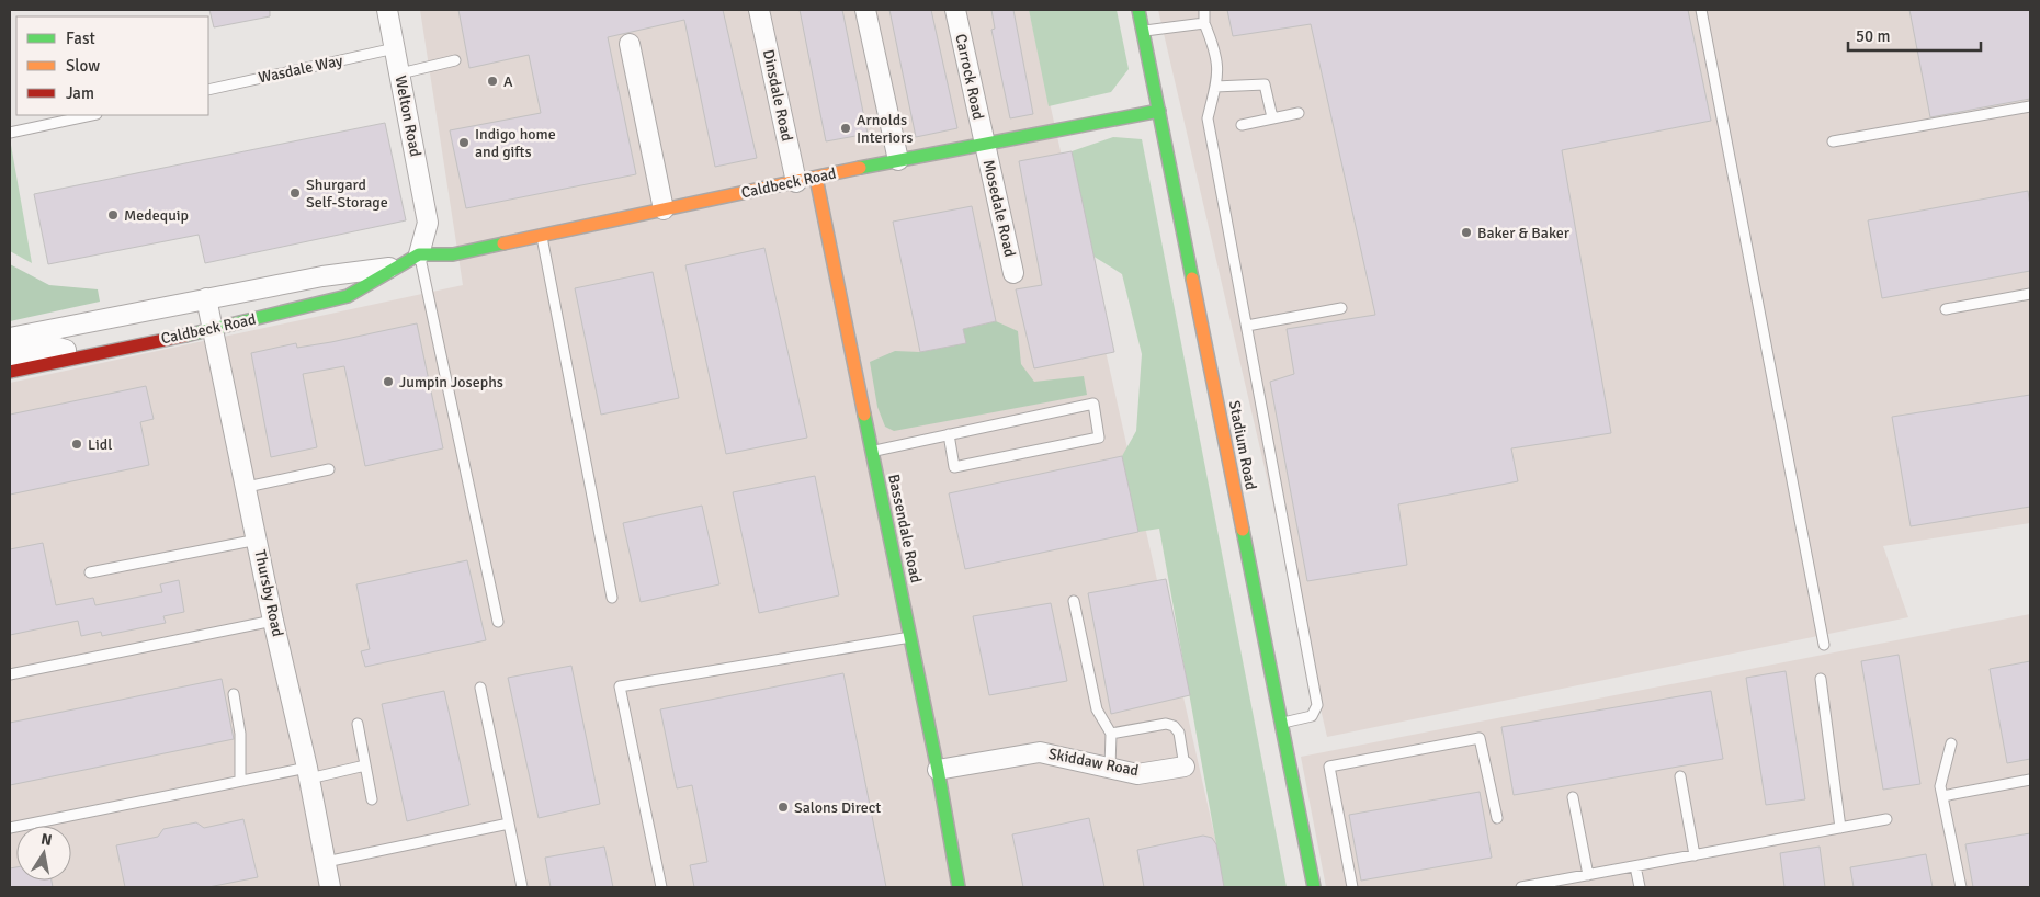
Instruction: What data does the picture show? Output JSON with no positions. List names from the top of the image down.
{
  "streets": {
    "street": [
      "Carrock Road",
      "Dinsdale Road",
      "Welton Road",
      "Caldbeck Road",
      "Mosedale Road",
      "Stadium Road",
      "Bassendale Road",
      "Thursby Road",
      "Skiddaw Road"
    ],
    "lane": ["Wasdale Way"]
  },
  "crossings": [
    ["Wasdale Way", "Welton Road"],
    ["Carrock Road", "Caldbeck Road"],
    ["Carrock Road", "Mosedale Road"],
    ["Dinsdale Road", "Caldbeck Road"],
    ["Welton Road", "Caldbeck Road"],
    ["Caldbeck Road", "Mosedale Road"],
    ["Caldbeck Road", "Stadium Road"],
    ["Caldbeck Road", "Bassendale Road"],
    ["Caldbeck Road", "Thursby Road"],
    ["Bassendale Road", "Skiddaw Road"]
  ],
  "places": [
    "A",
    "Arnolds Interiors",
    "Indigo home and gifts",
    "Shurgard Self-Storage",
    "Medequip",
    "Baker & Baker",
    "Jumpin Josephs",
    "Lidl",
    "Salons Direct"
  ],
  "legend": ["Fast", "Slow", "Jam"],
  "scale_bar": "50 m",
  "north": "top"
}
